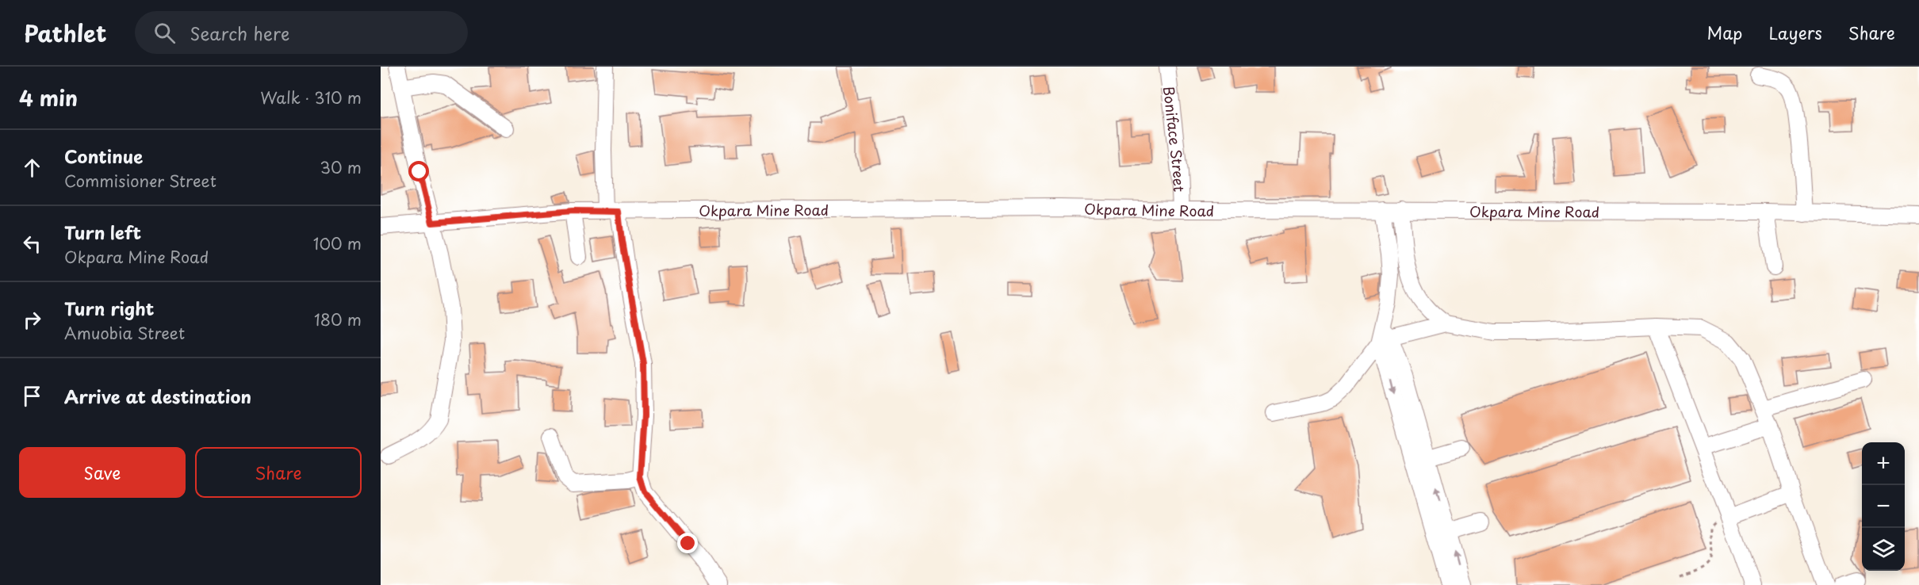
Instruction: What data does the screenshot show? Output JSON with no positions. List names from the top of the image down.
{
  "streets": {
    "street": ["Boniface Street", "Okpara Mine Road"]
  },
  "crossings": [
    ["Boniface Street", "Okpara Mine Road"]
  ],
  "page": {
    "header": "Pathlet",
    "search": "Search here",
    "nav": ["Map", "Layers", "Share"],
    "heading": ["4 min", "Walk · 310 m"],
    "list": [
      ["Continue", "Commisioner Street", "30 m"],
      ["Turn left", "Okpara Mine Road", "100 m"],
      ["Turn right", "Amuobia Street", "180 m"],
      "Arrive at destination"
    ],
    "buttons": ["Save", "Share"],
    "map_buttons": ["+", "−"]
  }
}
